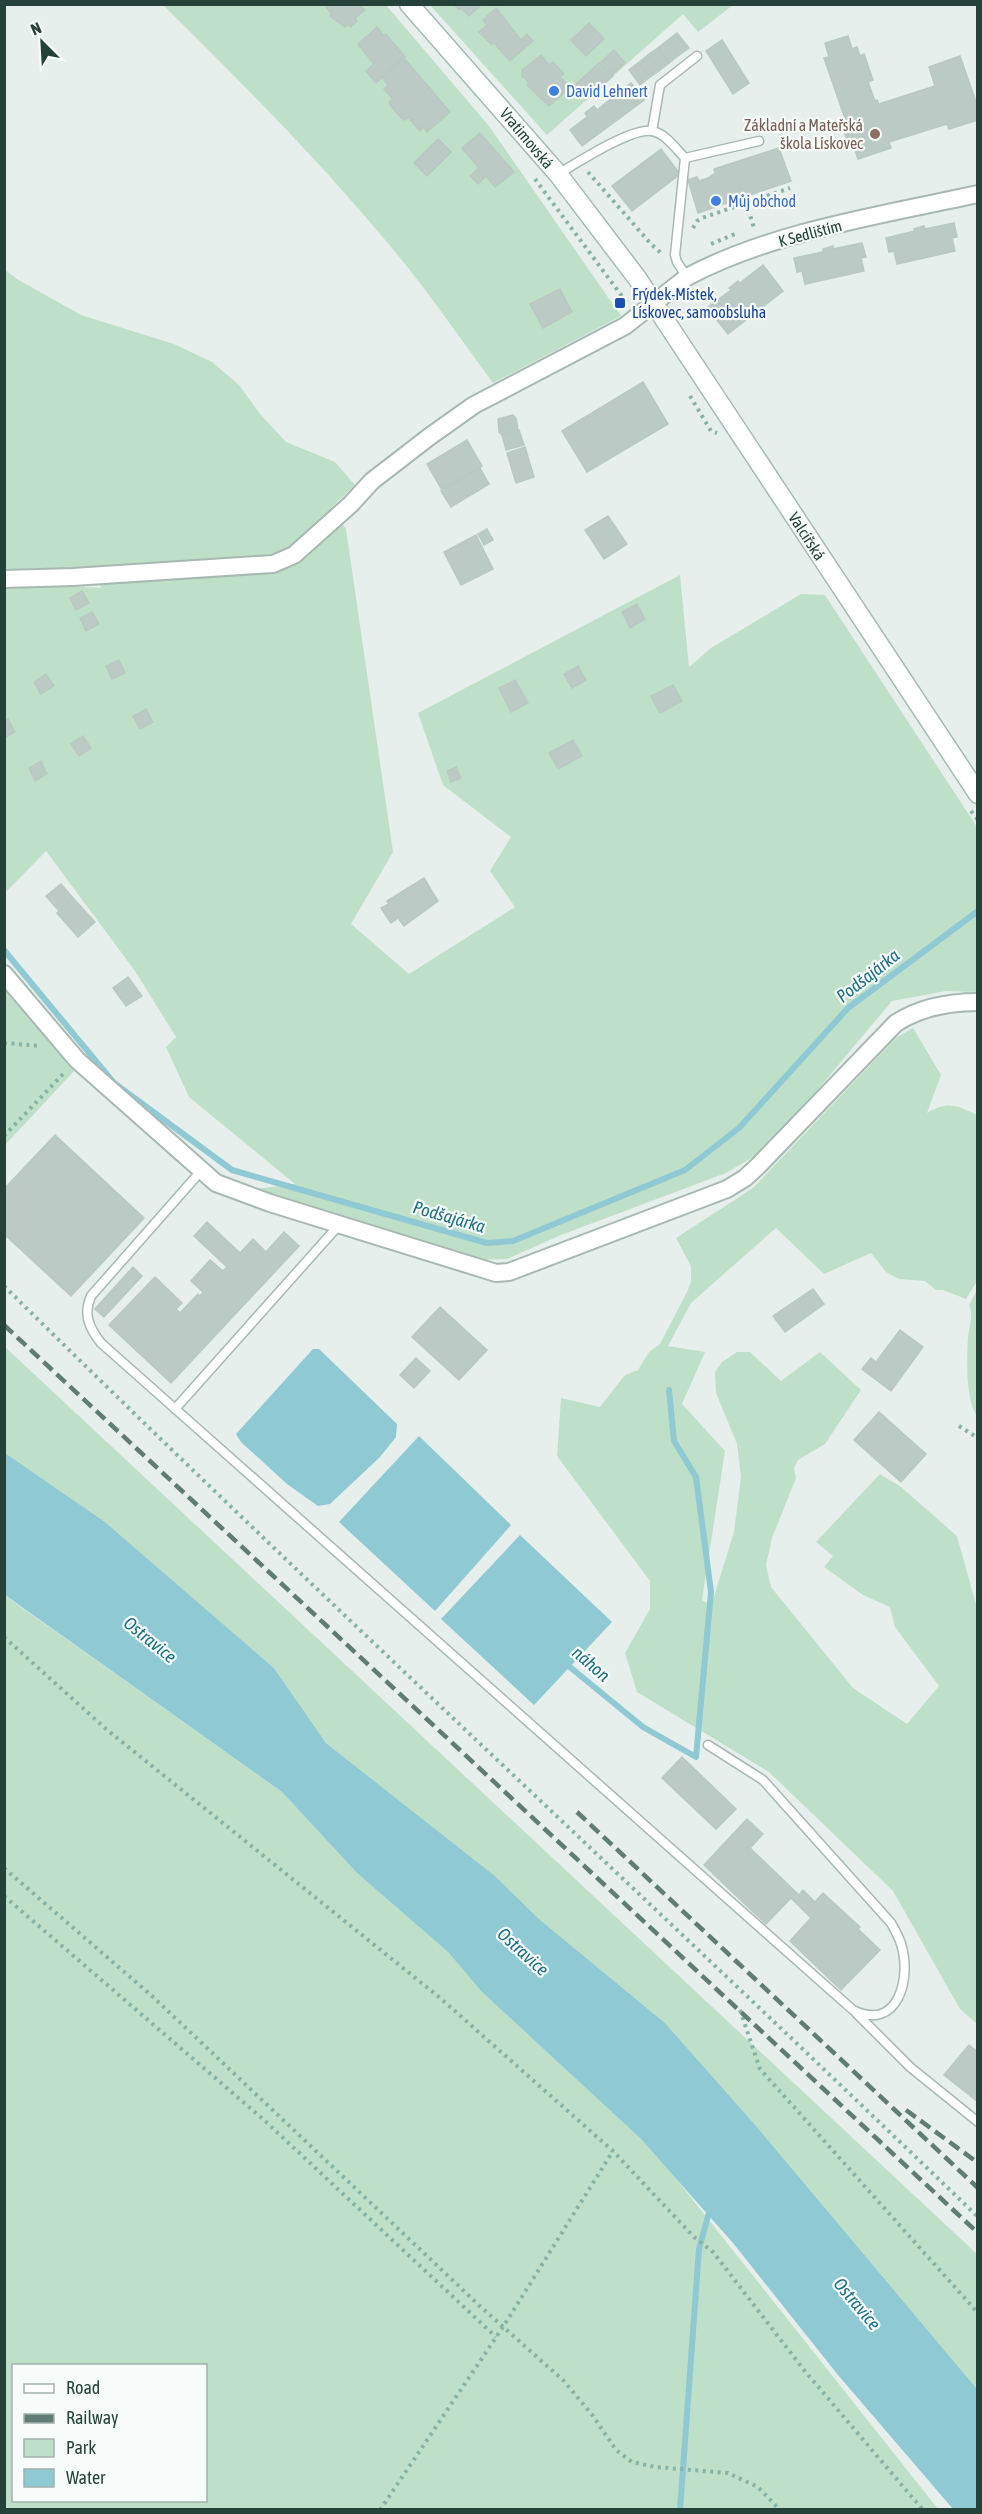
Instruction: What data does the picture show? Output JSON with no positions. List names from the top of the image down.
{
  "streets": {
    "main road": ["Vratimovská", "Valcířská"],
    "street": ["K Sedlištím"]
  },
  "crossings": [
    ["Vratimovská", "Valcířská"],
    ["K Sedlištím", "Valcířská"]
  ],
  "water": ["Podšajárka", "Ostravice", "náhon"],
  "places": {
    "other": ["David Lehnert", "Základní a Mateřská škola Lískovec", "Můj obchod"],
    "transit": ["Frýdek-Místek, Lískovec, samoobsluha"]
  },
  "legend": [
    "Road",
    "Railway",
    "Park",
    "Water"
  ],
  "north": "top left"
}
